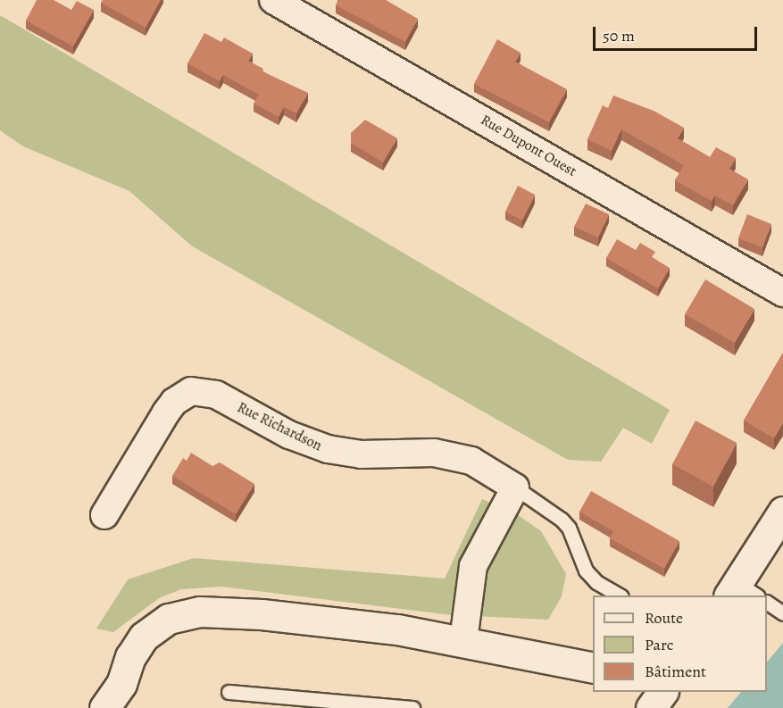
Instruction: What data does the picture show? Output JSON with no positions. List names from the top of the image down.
{
  "streets": {
    "street": ["Rue Dupont Ouest", "Rue Richardson"]
  },
  "legend": ["Route", "Parc", "Bâtiment"],
  "scale_bar": "50 m"
}
